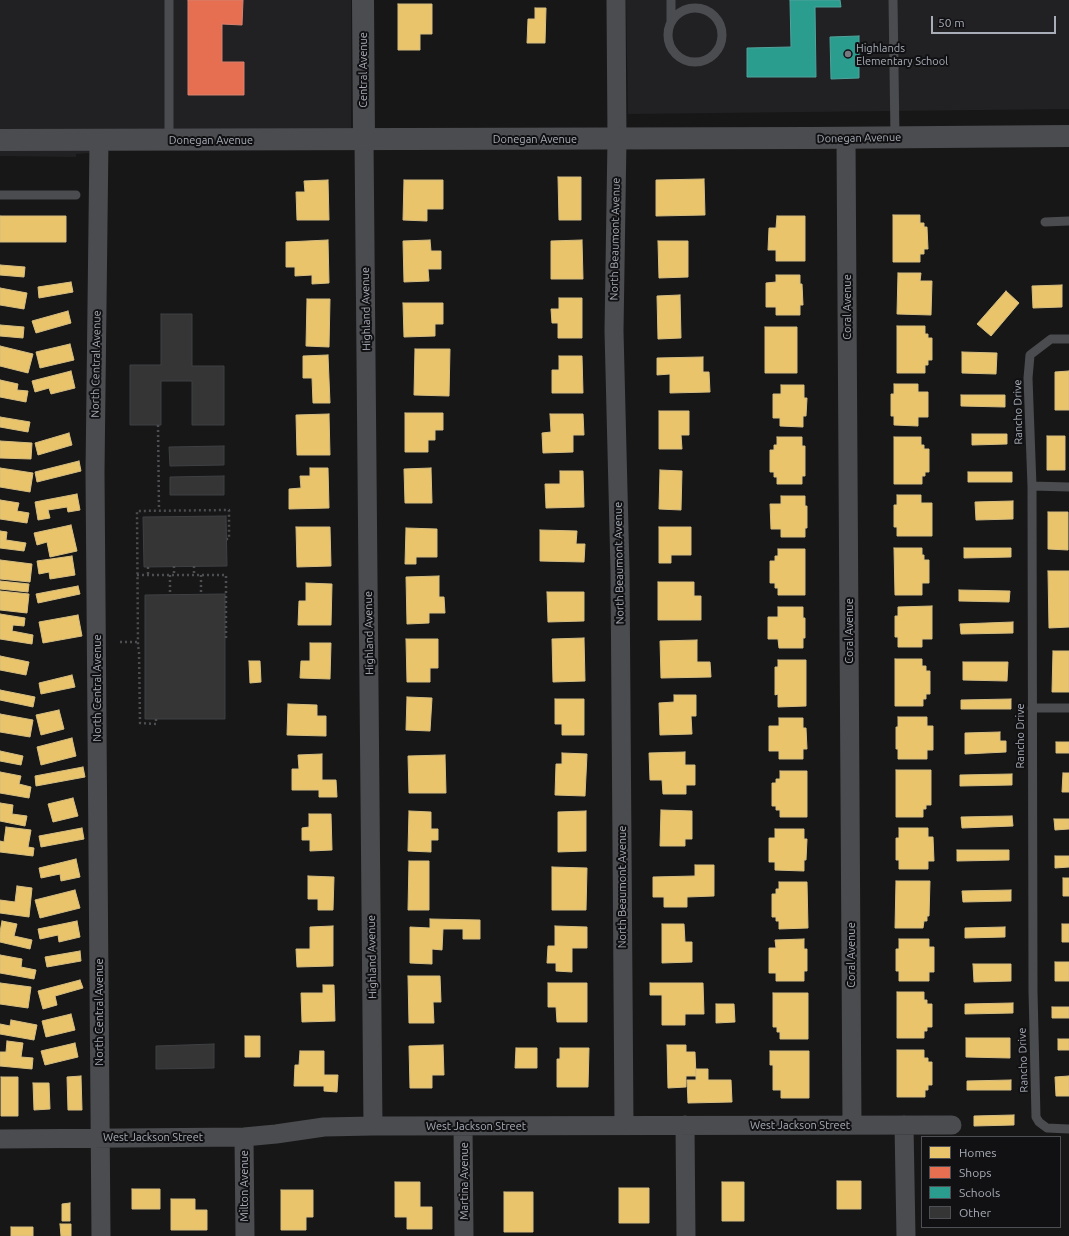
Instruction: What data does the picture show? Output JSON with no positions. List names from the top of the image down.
{
  "streets": {
    "street": [
      "Central Avenue",
      "Donegan Avenue",
      "North Beaumont Avenue",
      "Coral Avenue",
      "Highland Avenue",
      "North Central Avenue",
      "West Jackson Street",
      "Martina Avenue",
      "Milton Avenue"
    ],
    "lane": ["Rancho Drive"]
  },
  "crossings": [
    ["Central Avenue", "Donegan Avenue"],
    ["Central Avenue", "Highland Avenue"],
    ["Donegan Avenue", "North Beaumont Avenue"],
    ["Donegan Avenue", "Coral Avenue"],
    ["Donegan Avenue", "Highland Avenue"],
    ["Donegan Avenue", "North Central Avenue"],
    ["North Beaumont Avenue", "West Jackson Street"],
    ["Coral Avenue", "West Jackson Street"],
    ["Highland Avenue", "West Jackson Street"],
    ["North Central Avenue", "West Jackson Street"],
    ["West Jackson Street", "Martina Avenue"],
    ["West Jackson Street", "Milton Avenue"]
  ],
  "places": ["Highlands Elementary School"],
  "legend": [
    "Homes",
    "Shops",
    "Schools",
    "Other"
  ],
  "scale_bar": "50 m"
}
